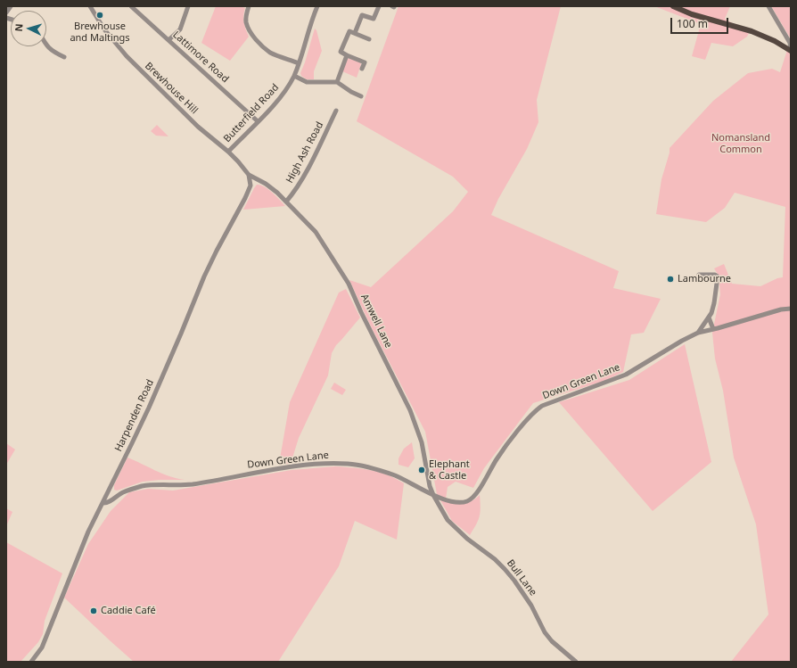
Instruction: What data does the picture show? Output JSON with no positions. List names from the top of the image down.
{
  "streets": {
    "street": [
      "Lattimore Road",
      "Brewhouse Hill",
      "Butterfield Road",
      "High Ash Road",
      "Amwell Lane",
      "Down Green Lane",
      "Harpenden Road",
      "Bull Lane"
    ]
  },
  "crossings": [
    ["Lattimore Road", "Butterfield Road"],
    ["Brewhouse Hill", "Butterfield Road"],
    ["Brewhouse Hill", "Amwell Lane"],
    ["High Ash Road", "Amwell Lane"],
    ["Amwell Lane", "Down Green Lane"],
    ["Amwell Lane", "Bull Lane"],
    ["Down Green Lane", "Harpenden Road"],
    ["Down Green Lane", "Bull Lane"]
  ],
  "parks": ["Nomansland Common"],
  "places": [
    "Brewhouse and Maltings",
    "Lambourne",
    "Elephant & Castle",
    "Caddie Café"
  ],
  "scale_bar": "100 m",
  "north": "left"
}
